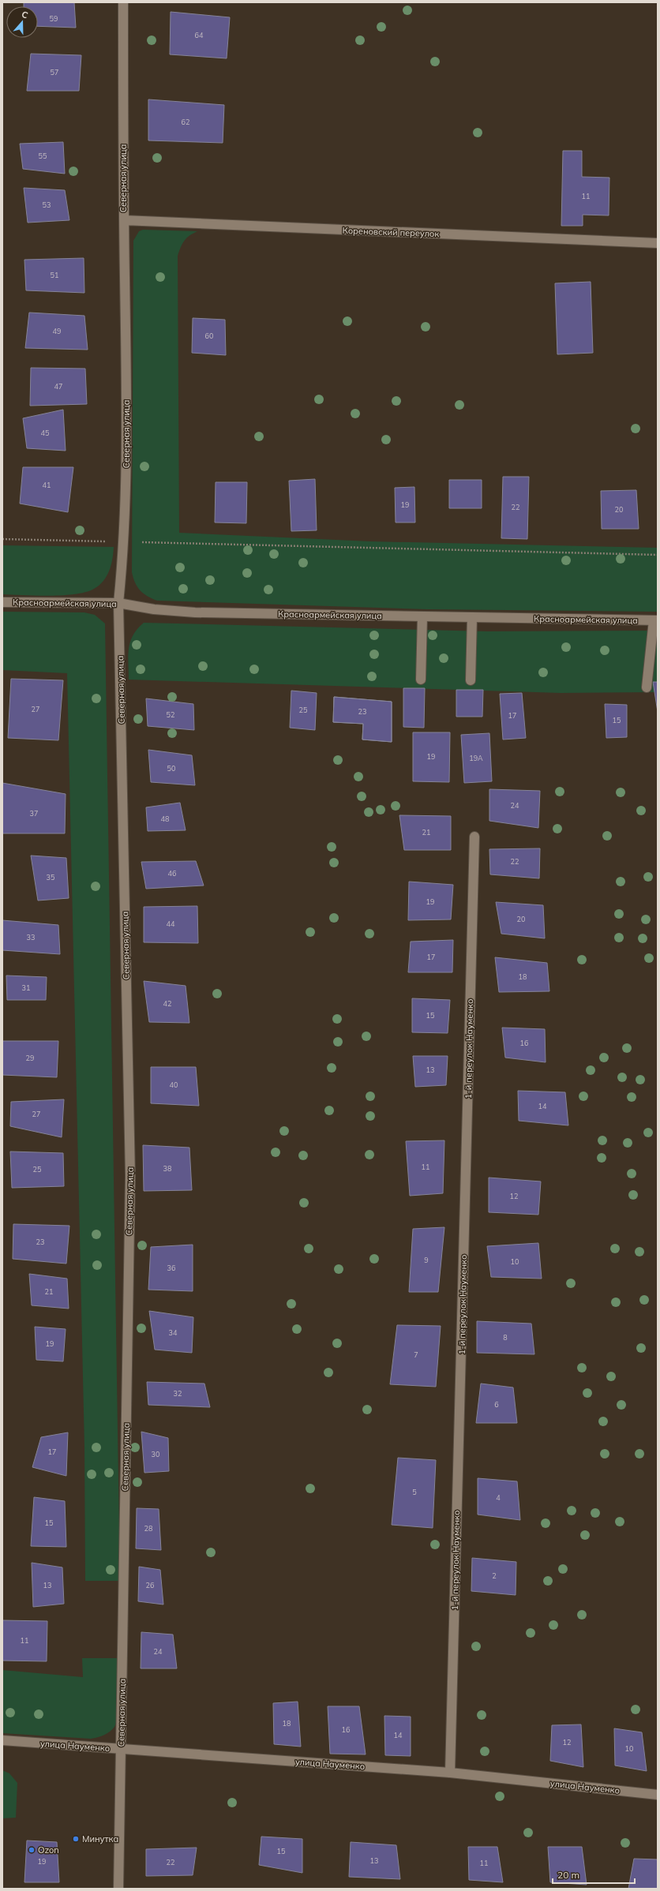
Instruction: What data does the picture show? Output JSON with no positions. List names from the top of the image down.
{
  "streets": {
    "street": [
      "Северная улица",
      "Кореновский переулок",
      "Красноармейская улица",
      "1-й переулок Науменко",
      "улица Науменко"
    ]
  },
  "crossings": [
    ["Северная улица", "Кореновский переулок"],
    ["Северная улица", "Красноармейская улица"],
    ["Северная улица", "улица Науменко"],
    ["1-й переулок Науменко", "улица Науменко"]
  ],
  "places": ["Минутка", "Ozon"],
  "house_numbers": [
    "59",
    "64",
    "57",
    "62",
    "55",
    "11",
    "53",
    "51",
    "49",
    "60",
    "47",
    "45",
    "41",
    "19",
    "22",
    "20",
    "27",
    "25",
    "23",
    "52",
    "17",
    "15",
    "19",
    "19А",
    "50",
    "24",
    "37",
    "48",
    "21",
    "22",
    "46",
    "35",
    "19",
    "20",
    "44",
    "33",
    "17",
    "18",
    "31",
    "42",
    "15",
    "16",
    "29",
    "13",
    "40",
    "14",
    "27",
    "11",
    "38",
    "25",
    "12",
    "23",
    "9",
    "10",
    "36",
    "21",
    "34",
    "8",
    "19",
    "7",
    "32",
    "6",
    "17",
    "30",
    "5",
    "4",
    "15",
    "28",
    "2",
    "13",
    "26",
    "11",
    "24",
    "18",
    "16",
    "14",
    "12",
    "10",
    "15",
    "13",
    "19",
    "22",
    "11"
  ],
  "scale_bar": "20 m",
  "north": "top"
}
